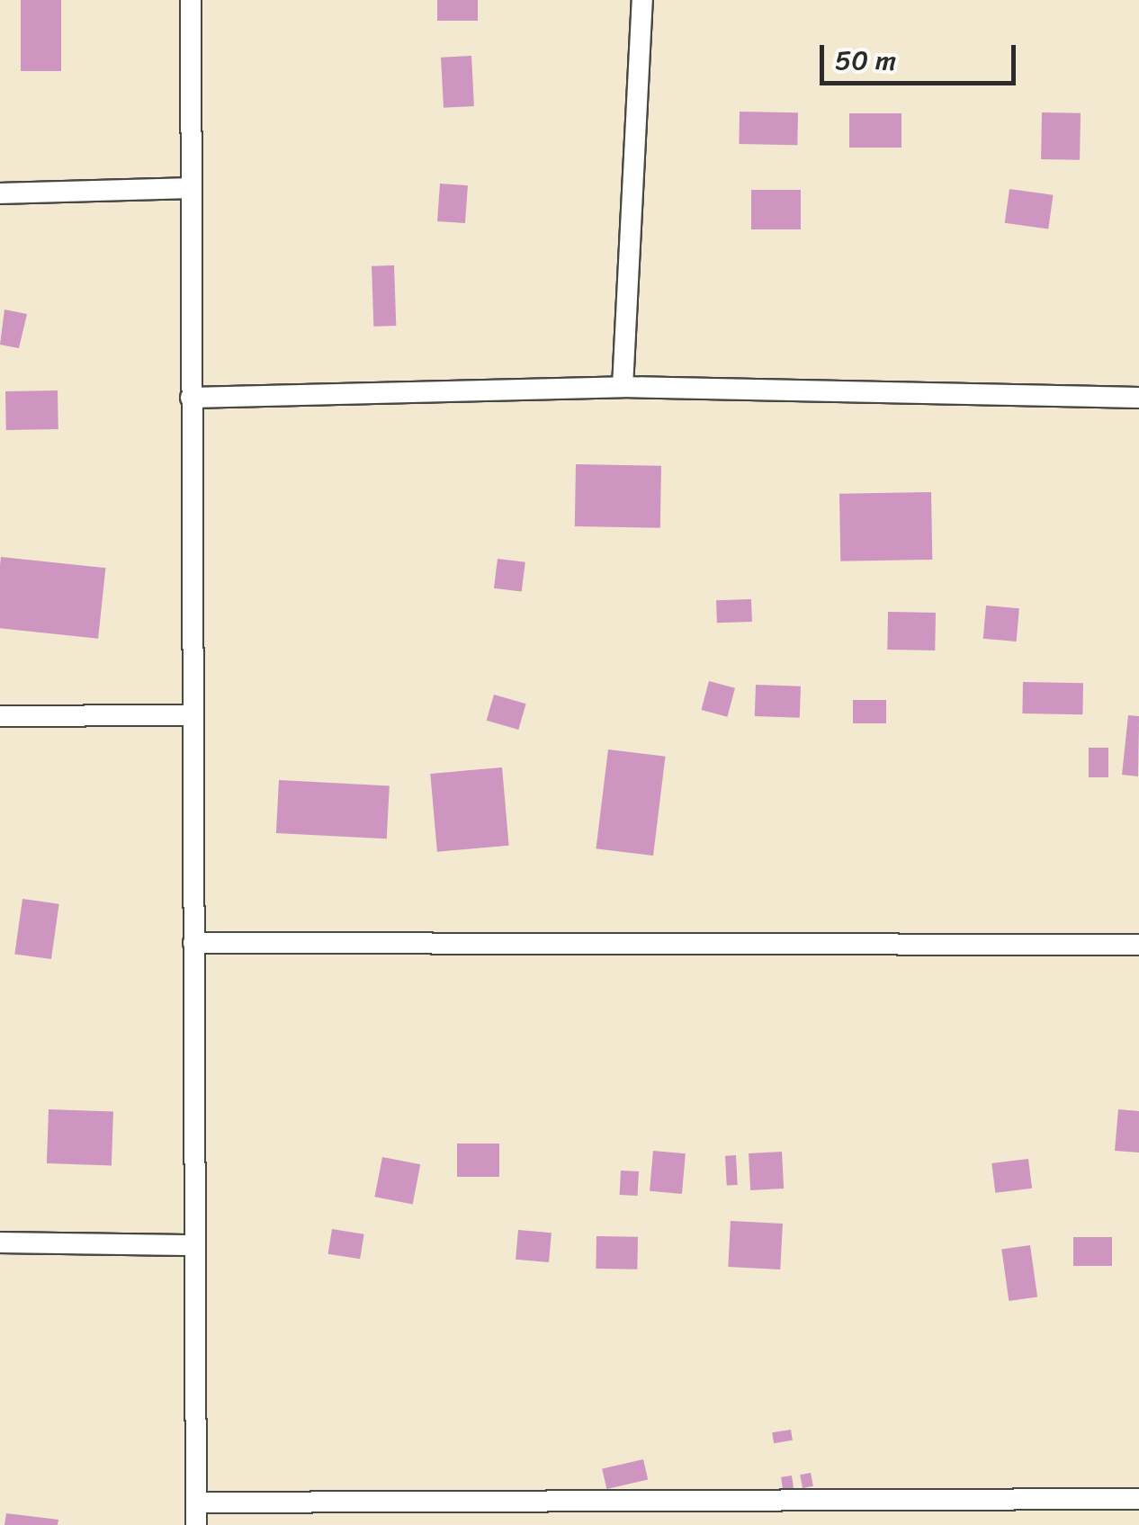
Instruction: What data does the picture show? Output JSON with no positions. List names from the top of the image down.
{
  "scale_bar": "50 m"
}
